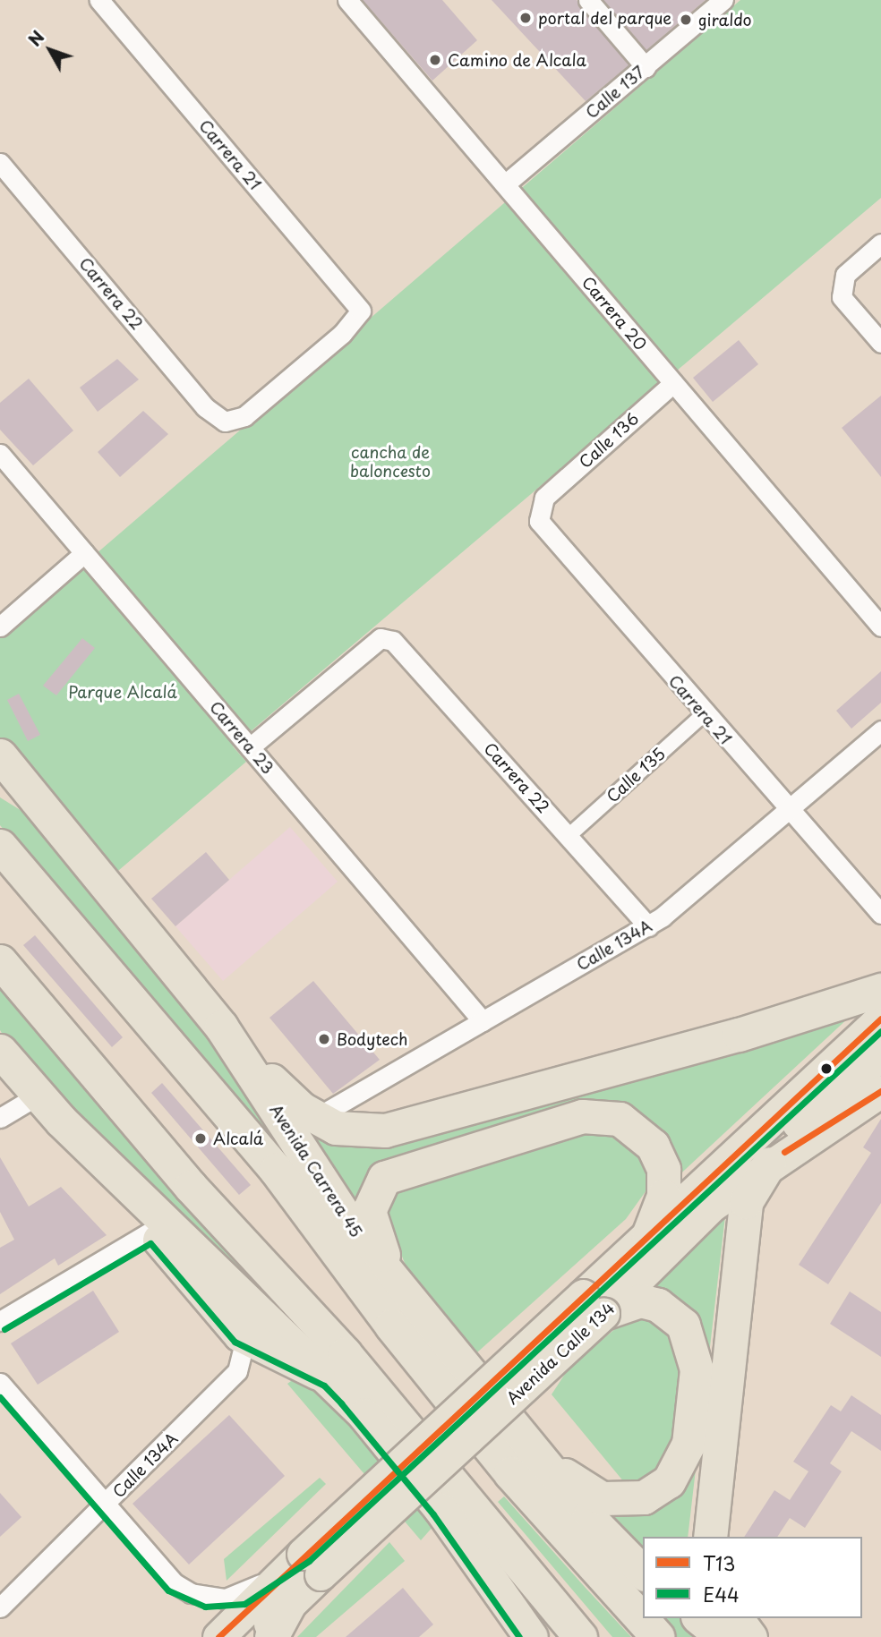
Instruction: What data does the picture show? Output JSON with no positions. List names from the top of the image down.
{
  "streets": {
    "highway": ["Avenida Carrera 45"],
    "main road": ["Avenida Calle 134"],
    "street": [
      "Calle 137",
      "Carrera 21",
      "Carrera 22",
      "Carrera 20",
      "Calle 136",
      "Carrera 23",
      "Calle 135",
      "Calle 134A"
    ]
  },
  "crossings": [
    ["Calle 137", "Carrera 20"],
    ["Carrera 21", "Carrera 22"],
    ["Carrera 21", "Calle 136"],
    ["Carrera 21", "Calle 135"],
    ["Carrera 21", "Calle 134A"],
    ["Carrera 22", "Carrera 23"],
    ["Carrera 22", "Calle 135"],
    ["Carrera 22", "Calle 134A"],
    ["Carrera 20", "Calle 136"],
    ["Carrera 23", "Calle 134A"]
  ],
  "parks": ["cancha de baloncesto", "Parque Alcalá"],
  "places": [
    "portal del parque",
    "giraldo",
    "Camino de Alcala",
    "Bodytech",
    "Alcalá"
  ],
  "lines": ["transit line T13", "transit line E44"],
  "legend": ["T13", "E44"],
  "north": "top left"
}
